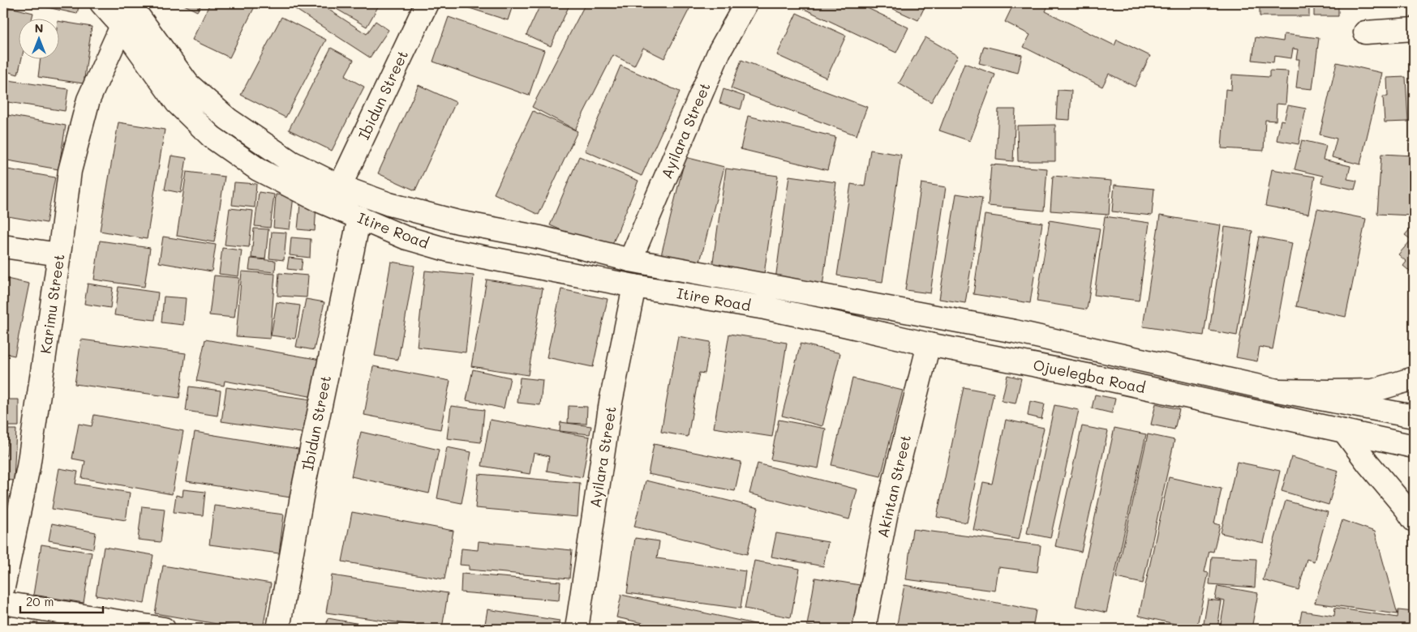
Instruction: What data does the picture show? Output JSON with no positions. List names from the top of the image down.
{
  "streets": {
    "main road": [
      "Ibidun Street",
      "Ayilara Street",
      "Itire Road",
      "Karimu Street",
      "Ojuelegba Road",
      "Akintan Street"
    ]
  },
  "crossings": [
    ["Ibidun Street", "Itire Road"],
    ["Ayilara Street", "Itire Road"],
    ["Itire Road", "Karimu Street"],
    ["Itire Road", "Ojuelegba Road"],
    ["Ojuelegba Road", "Akintan Street"]
  ],
  "scale_bar": "20 m",
  "north": "top"
}
